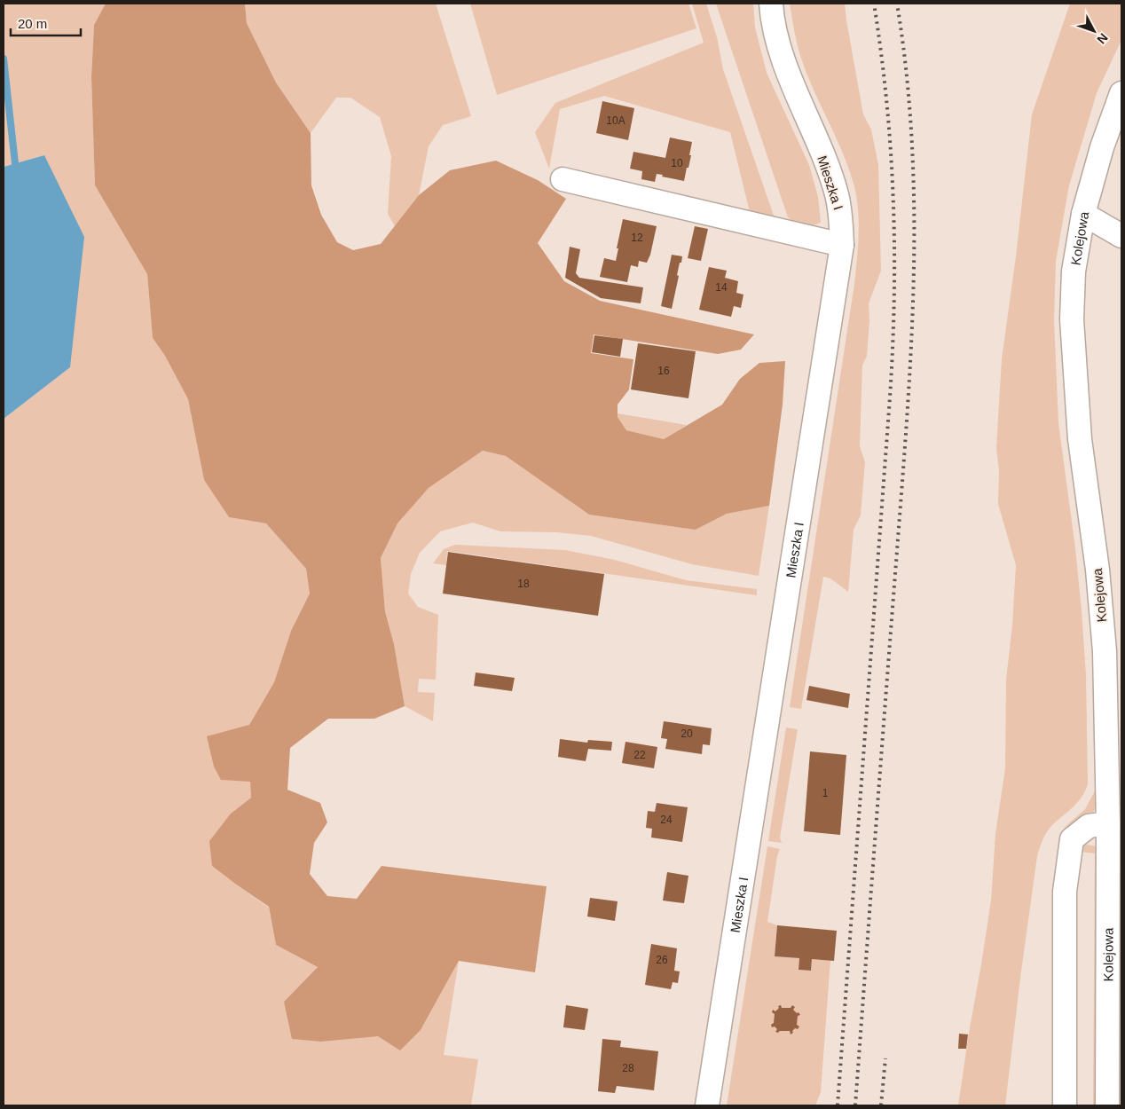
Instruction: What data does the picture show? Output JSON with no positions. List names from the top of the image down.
{
  "streets": {
    "street": ["Mieszka I", "Kolejowa"]
  },
  "house_numbers": [
    "10A",
    "10",
    "12",
    "14",
    "16",
    "18",
    "20",
    "22",
    "1",
    "24",
    "26",
    "28"
  ],
  "scale_bar": "20 m",
  "north": "bottom right"
}
